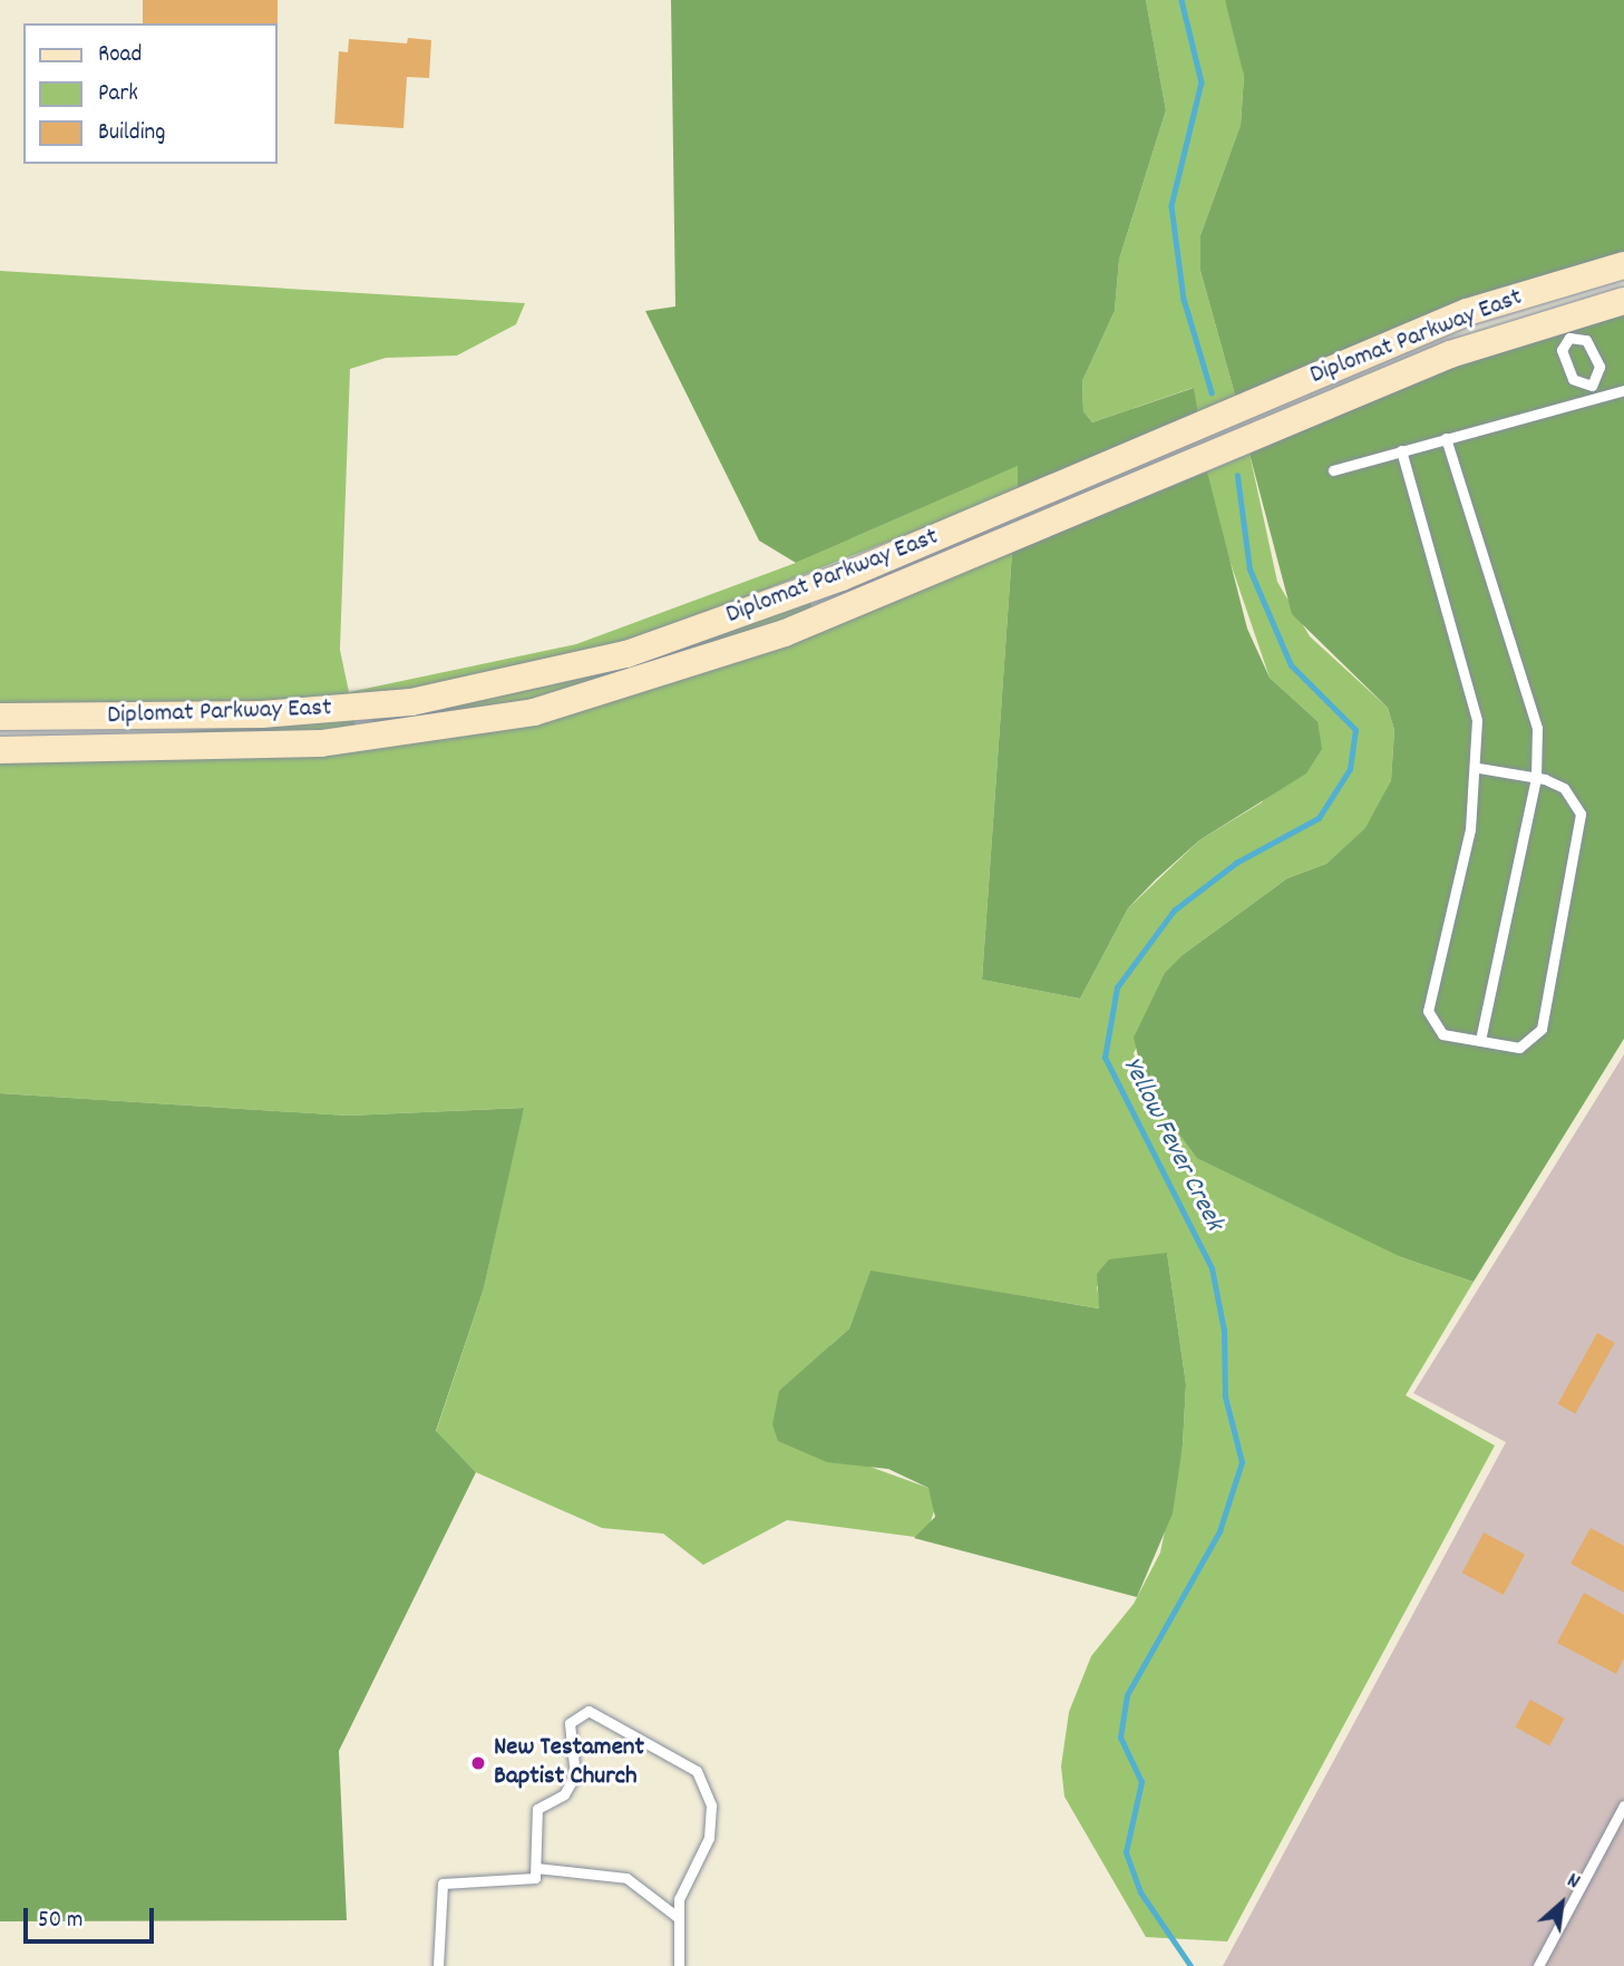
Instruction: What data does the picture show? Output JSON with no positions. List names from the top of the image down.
{
  "streets": {
    "main road": ["Diplomat Parkway East"]
  },
  "water": ["Yellow Fever Creek"],
  "places": ["New Testament Baptist Church"],
  "legend": ["Road", "Park", "Building"],
  "scale_bar": "50 m",
  "north": "top right"
}
